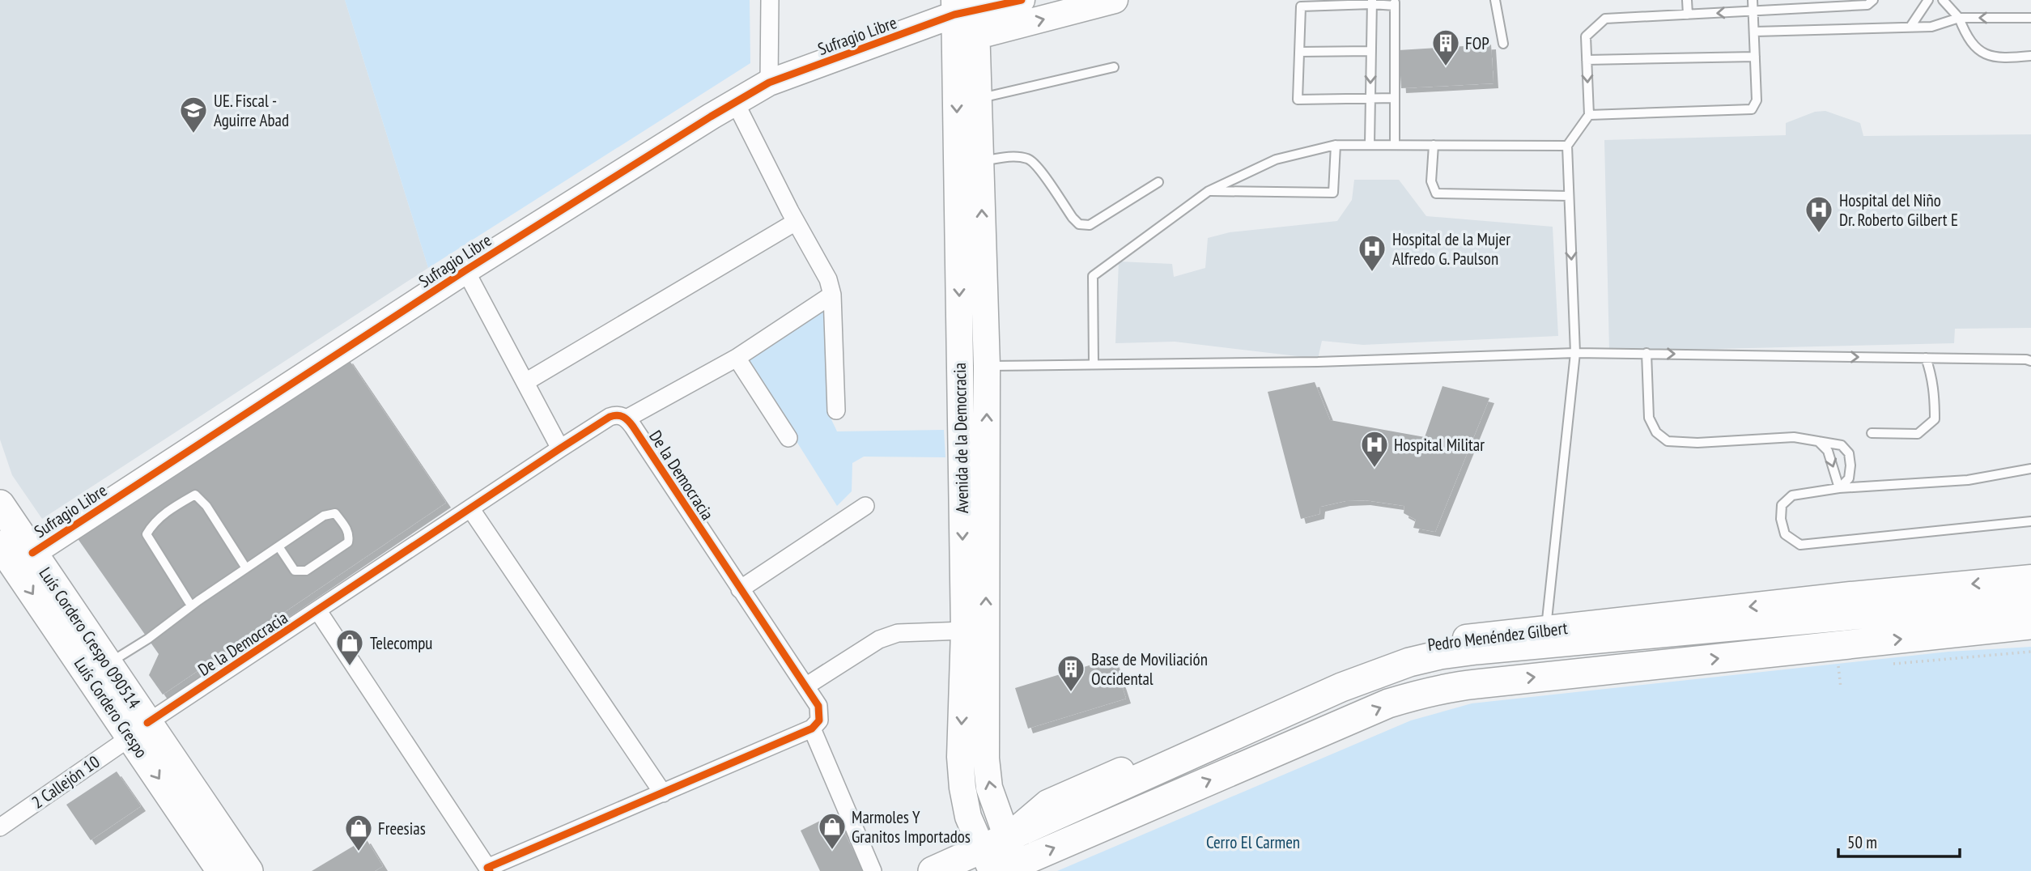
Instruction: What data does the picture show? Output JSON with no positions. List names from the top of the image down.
{
  "streets": {
    "main road": ["Pedro Menéndez Gilbert", "Luís Cordero Crespo 090514", "Luís Cordero Crespo"],
    "street": [
      "Sufragio Libre",
      "Avenida de la Democracia",
      "De la Democracia",
      "2 Callejón 10"
    ]
  },
  "crossings": [
    ["Sufragio Libre", "Avenida de la Democracia"],
    ["Sufragio Libre", "Luís Cordero Crespo 090514"],
    ["Avenida de la Democracia", "Pedro Menéndez Gilbert"],
    ["De la Democracia", "Luís Cordero Crespo 090514"],
    ["De la Democracia", "Luís Cordero Crespo"],
    ["De la Democracia", "2 Callejón 10"],
    ["Luís Cordero Crespo 090514", "Luís Cordero Crespo"],
    ["Luís Cordero Crespo 090514", "2 Callejón 10"],
    ["Luís Cordero Crespo", "2 Callejón 10"]
  ],
  "one_way": ["Luís Cordero Crespo"],
  "parks": ["Cerro El Carmen"],
  "places": {
    "building": ["FOP", "Base de Moviliación Occidental"],
    "school or university": ["UE. Fiscal - Aguirre Abad"],
    "hospital": ["Hospital del Niño Dr. Roberto Gilbert E", "Hospital de la Mujer Alfredo G. Paulson", "Hospital Militar"],
    "shop": ["Telecompu", "Marmoles Y Granitos Importados", "Freesias"]
  },
  "scale_bar": "50 m"
}
